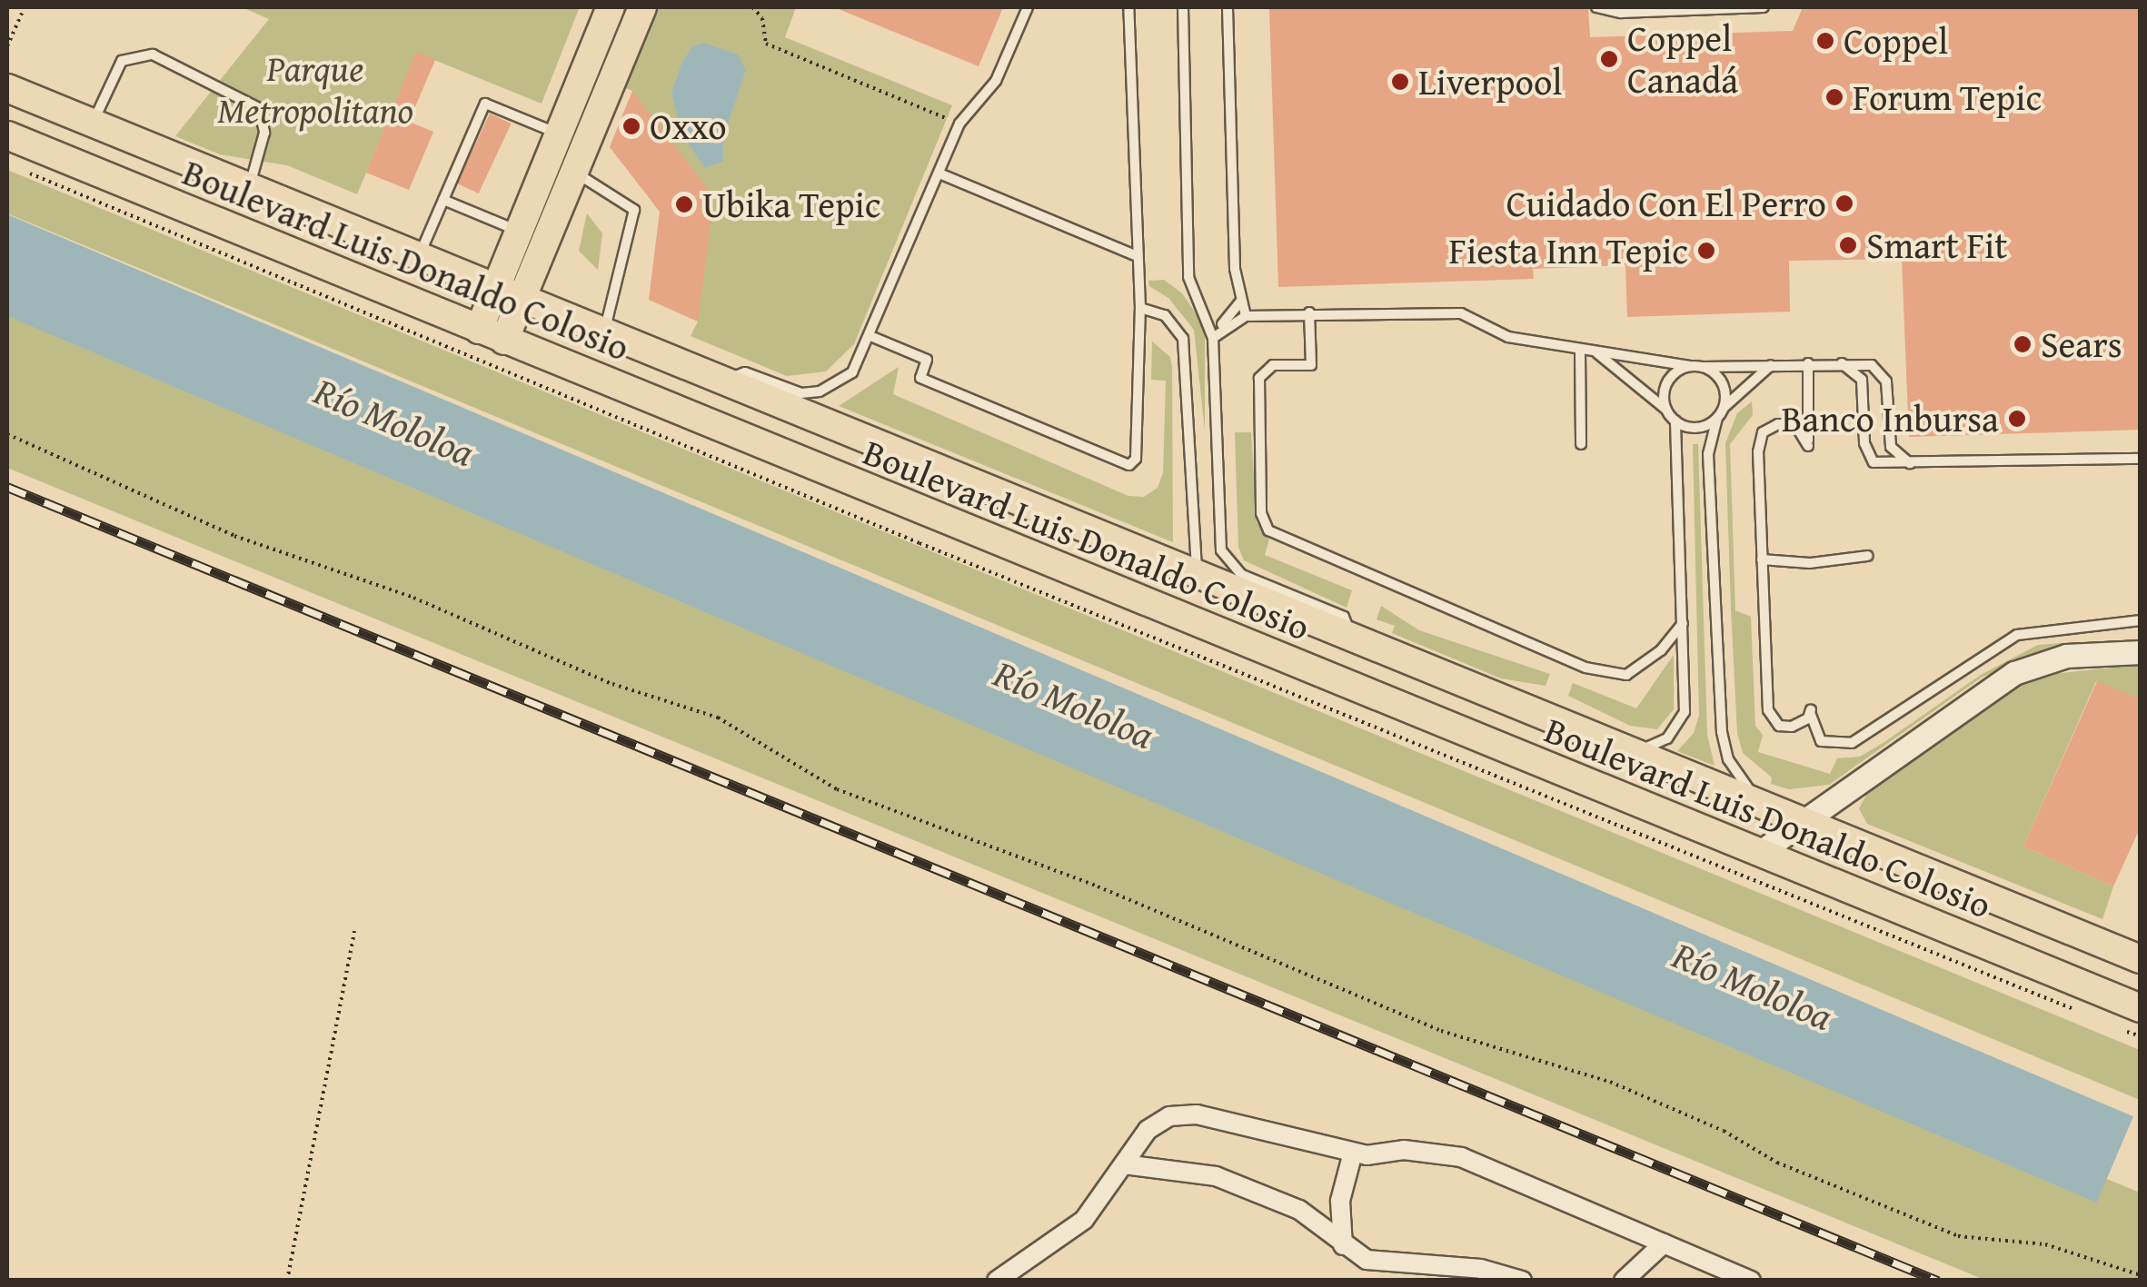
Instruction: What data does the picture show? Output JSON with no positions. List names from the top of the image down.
{
  "streets": {
    "main road": ["Boulevard Luis Donaldo Colosio"]
  },
  "water": ["Río Mololoa"],
  "parks": ["Parque Metropolitano"],
  "places": [
    "Coppel",
    "Coppel Canadá",
    "Liverpool",
    "Forum Tepic",
    "Oxxo",
    "Cuidado Con El Perro",
    "Ubika Tepic",
    "Smart Fit",
    "Fiesta Inn Tepic",
    "Sears",
    "Banco Inbursa"
  ]
}
